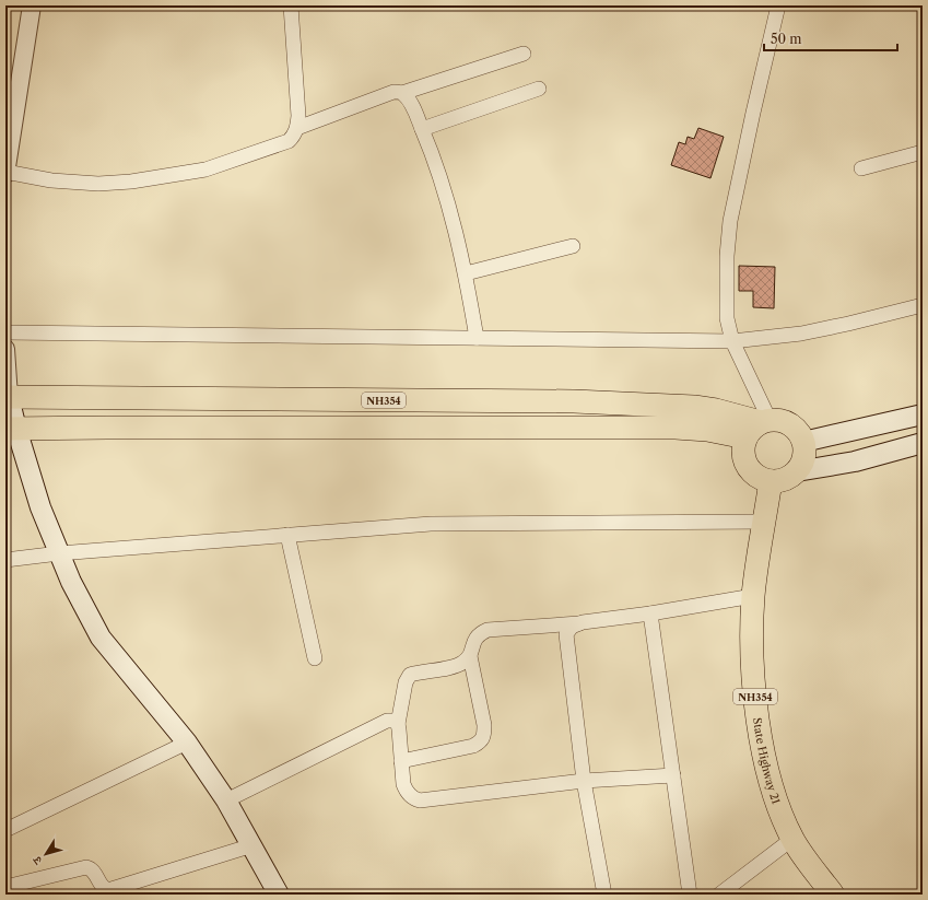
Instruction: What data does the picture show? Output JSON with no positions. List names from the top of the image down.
{
  "streets": {
    "highway": ["NH354", "State Highway 21"]
  },
  "crossings": [
    ["NH354", "State Highway 21"]
  ],
  "scale_bar": "50 m",
  "north": "bottom left"
}
